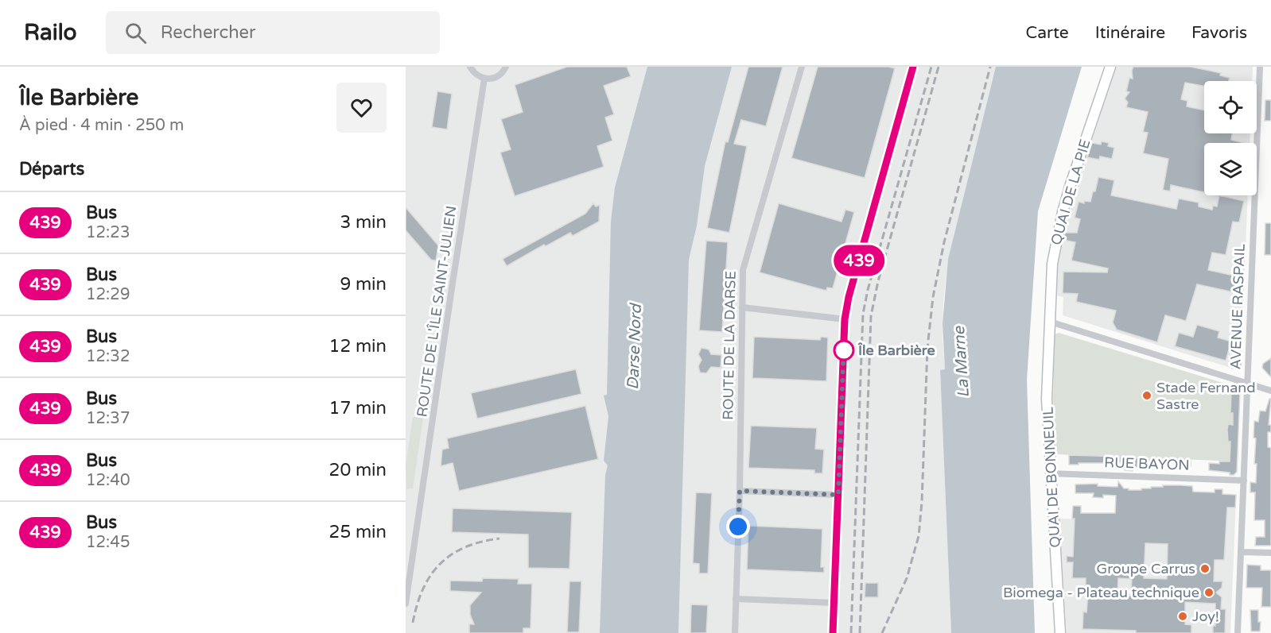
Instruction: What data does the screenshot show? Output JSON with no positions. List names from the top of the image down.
{
  "streets": {
    "street": [
      "QUAI DE LA PIE",
      "AVENUE RASPAIL",
      "ROUTE DE L'ÎLE SAINT-JULIEN",
      "ROUTE DE LA DARSE",
      "RUE BAYON",
      "QUAI DE BONNEUIL"
    ]
  },
  "crossings": [
    ["QUAI DE LA PIE", "QUAI DE BONNEUIL"],
    ["AVENUE RASPAIL", "RUE BAYON"],
    ["RUE BAYON", "QUAI DE BONNEUIL"]
  ],
  "water": ["Darse Nord", "La Marne"],
  "places": [
    "Île Barbière",
    "Stade Fernand Sastre",
    "Groupe Carrus",
    "Biomega - Plateau technique",
    "Joy!"
  ],
  "lines": ["bus line 439"],
  "page": {
    "header": "Railo",
    "search": "Rechercher",
    "nav": ["Carte", "Itinéraire", "Favoris"],
    "heading": [
      ["Île Barbière", "À pied · 4 min · 250 m"],
      "Départs"
    ],
    "on_map": "439",
    "list": [
      {
        "mark": "439",
        "name": "Bus",
        "note": "12:23",
        "value": "3 min"
      },
      {
        "mark": "439",
        "name": "Bus",
        "note": "12:29",
        "value": "9 min"
      },
      {
        "mark": "439",
        "name": "Bus",
        "note": "12:32",
        "value": "12 min"
      },
      {
        "mark": "439",
        "name": "Bus",
        "note": "12:37",
        "value": "17 min"
      },
      {
        "mark": "439",
        "name": "Bus",
        "note": "12:40",
        "value": "20 min"
      },
      {
        "mark": "439",
        "name": "Bus",
        "note": "12:45",
        "value": "25 min"
      }
    ]
  }
}
